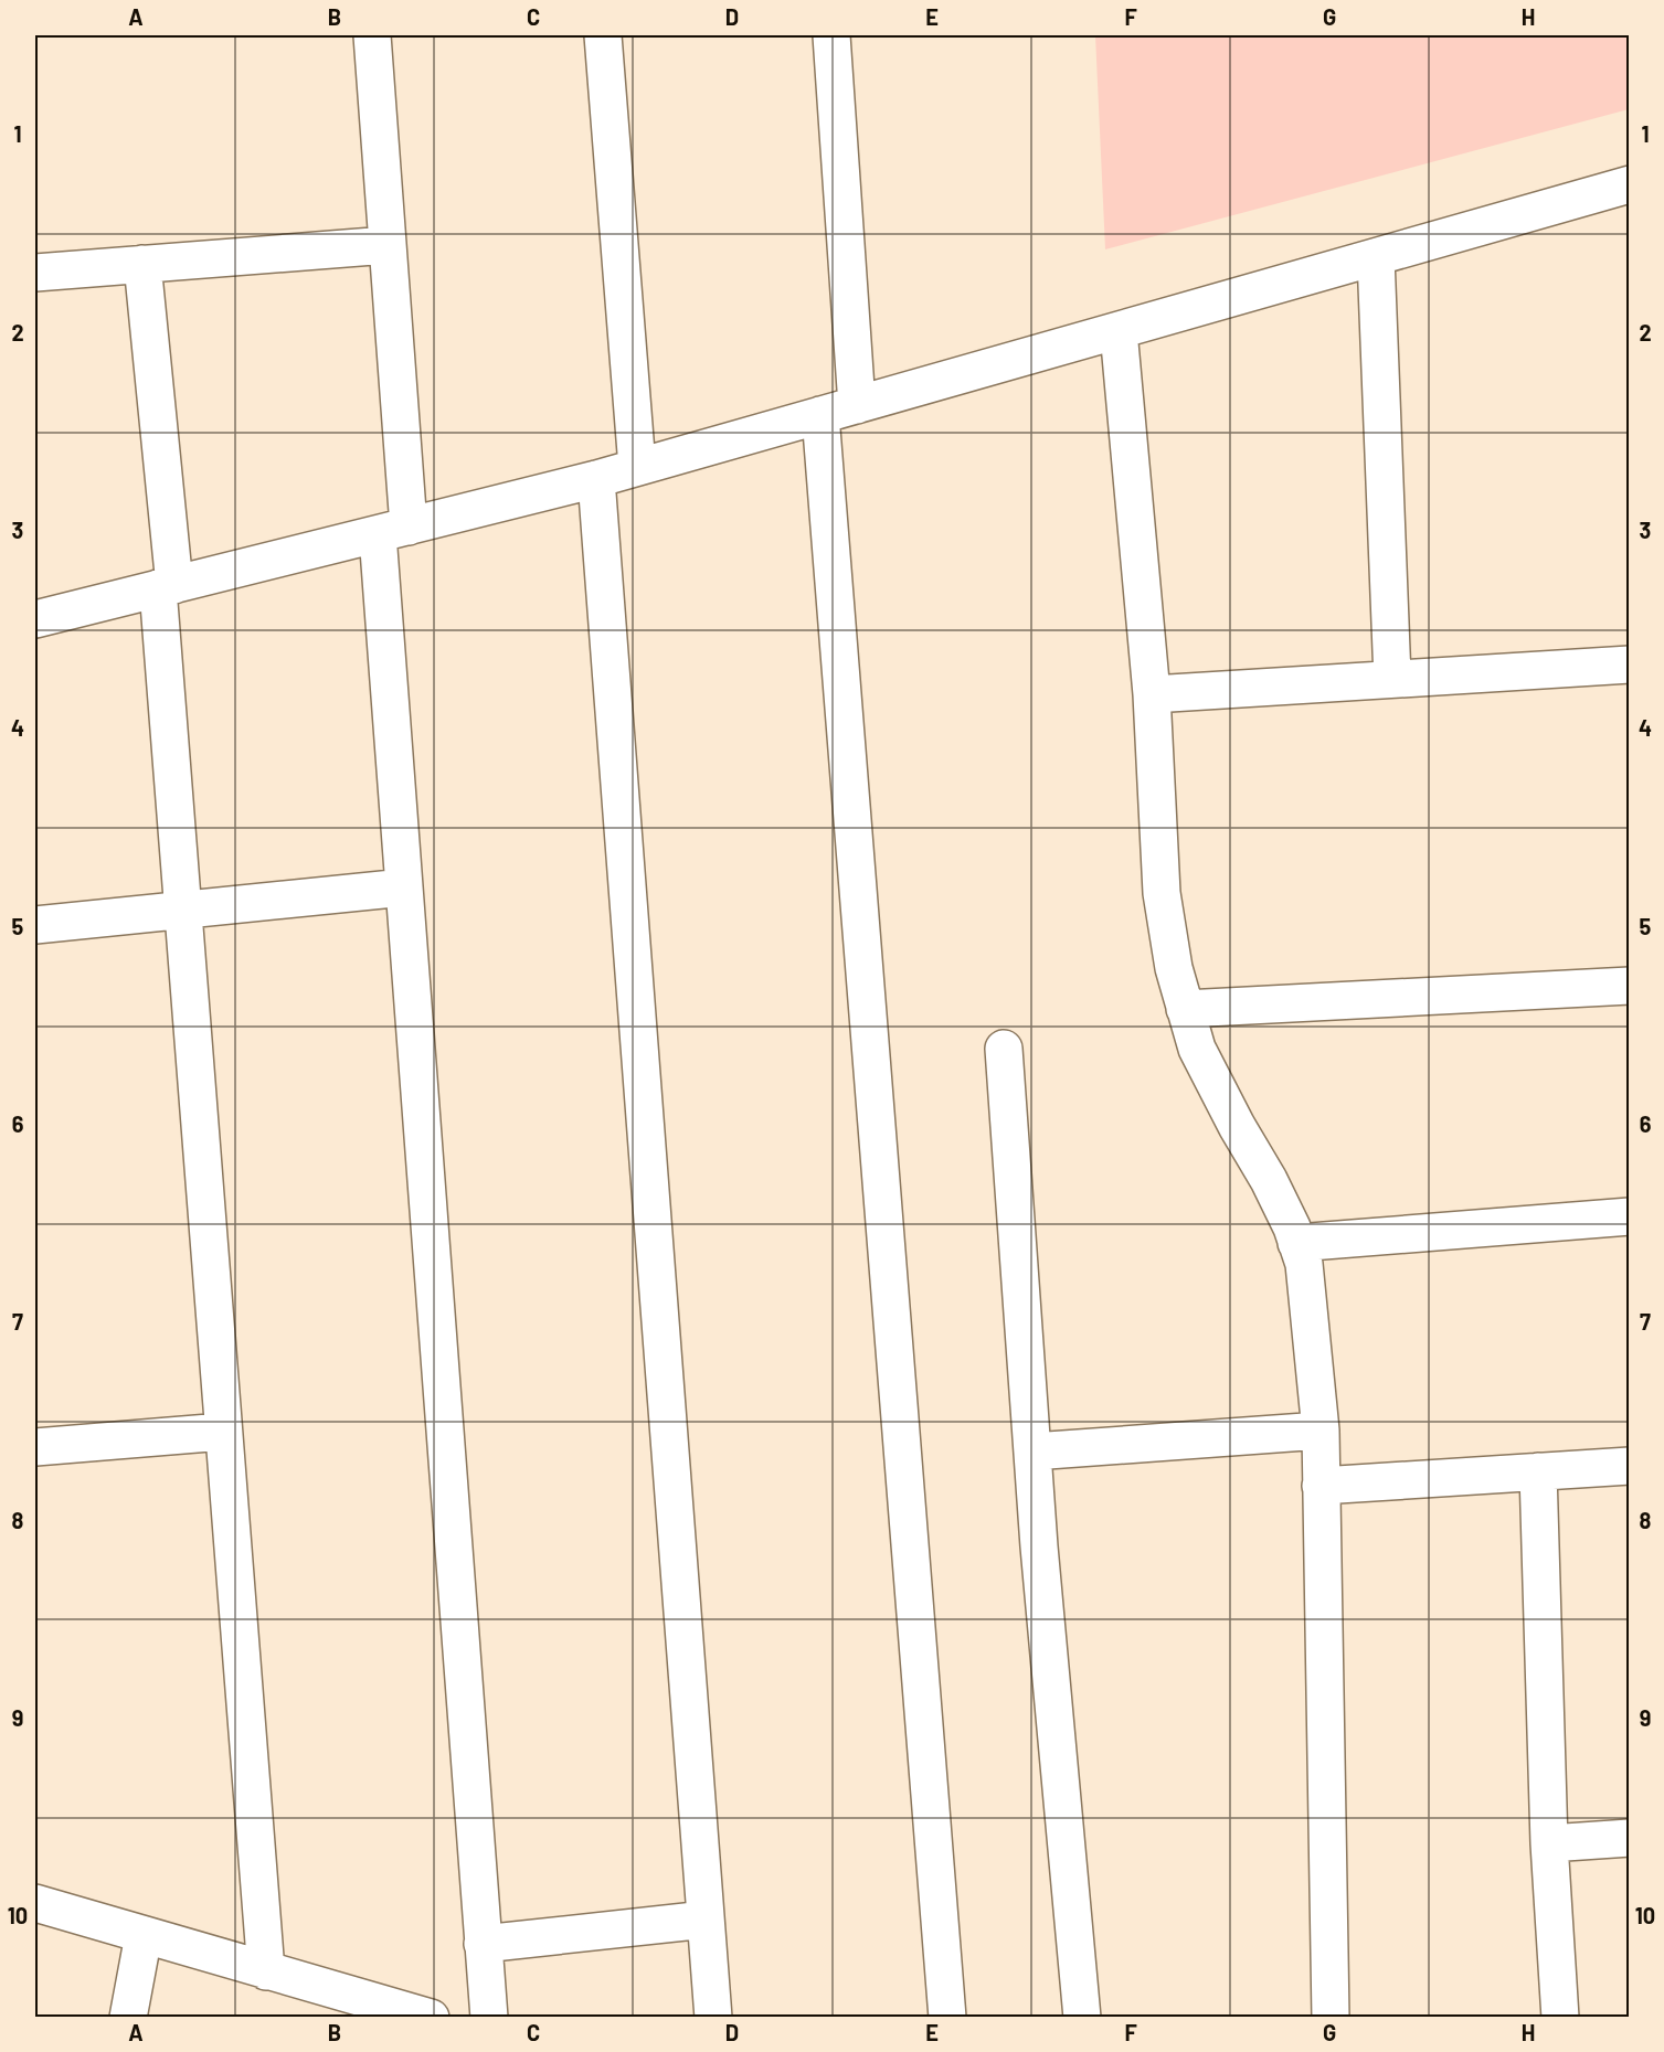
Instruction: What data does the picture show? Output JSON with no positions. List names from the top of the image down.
{
  "grid": {
    "columns": [
      "A",
      "B",
      "C",
      "D",
      "E",
      "F",
      "G",
      "H"
    ],
    "rows": [
      "1",
      "2",
      "3",
      "4",
      "5",
      "6",
      "7",
      "8",
      "9",
      "10"
    ]
  }
}
